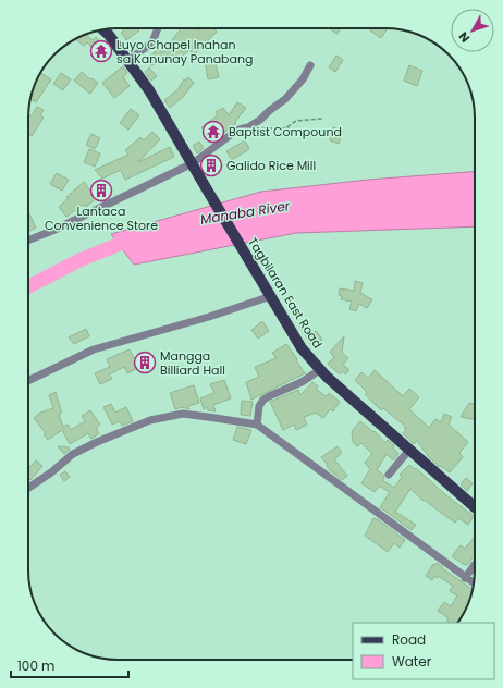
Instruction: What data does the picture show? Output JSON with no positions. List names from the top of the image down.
{
  "streets": {
    "main road": ["Tagbilaran East Road"]
  },
  "water": ["Manaba River"],
  "places": {
    "temple": ["Luyo Chapel Inahan sa Kanunay Panabang", "Baptist Compound"],
    "building": ["Galido Rice Mill", "Lantaca Convenience Store", "Mangga Billiard Hall"]
  },
  "legend": ["Road", "Water"],
  "scale_bar": "100 m",
  "north": "bottom left"
}
